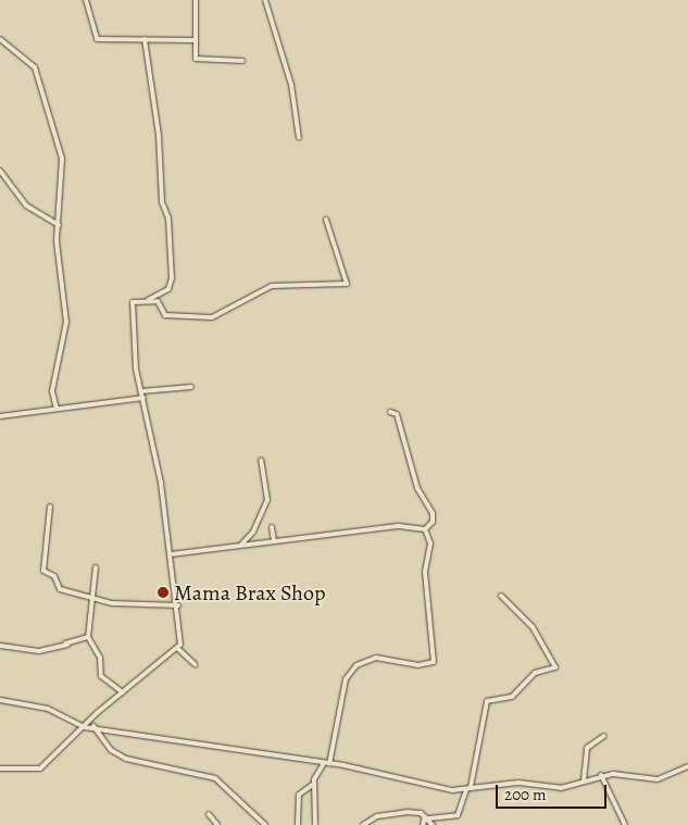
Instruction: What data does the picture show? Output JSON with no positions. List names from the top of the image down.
{
  "places": ["Mama Brax Shop"],
  "scale_bar": "200 m"
}
